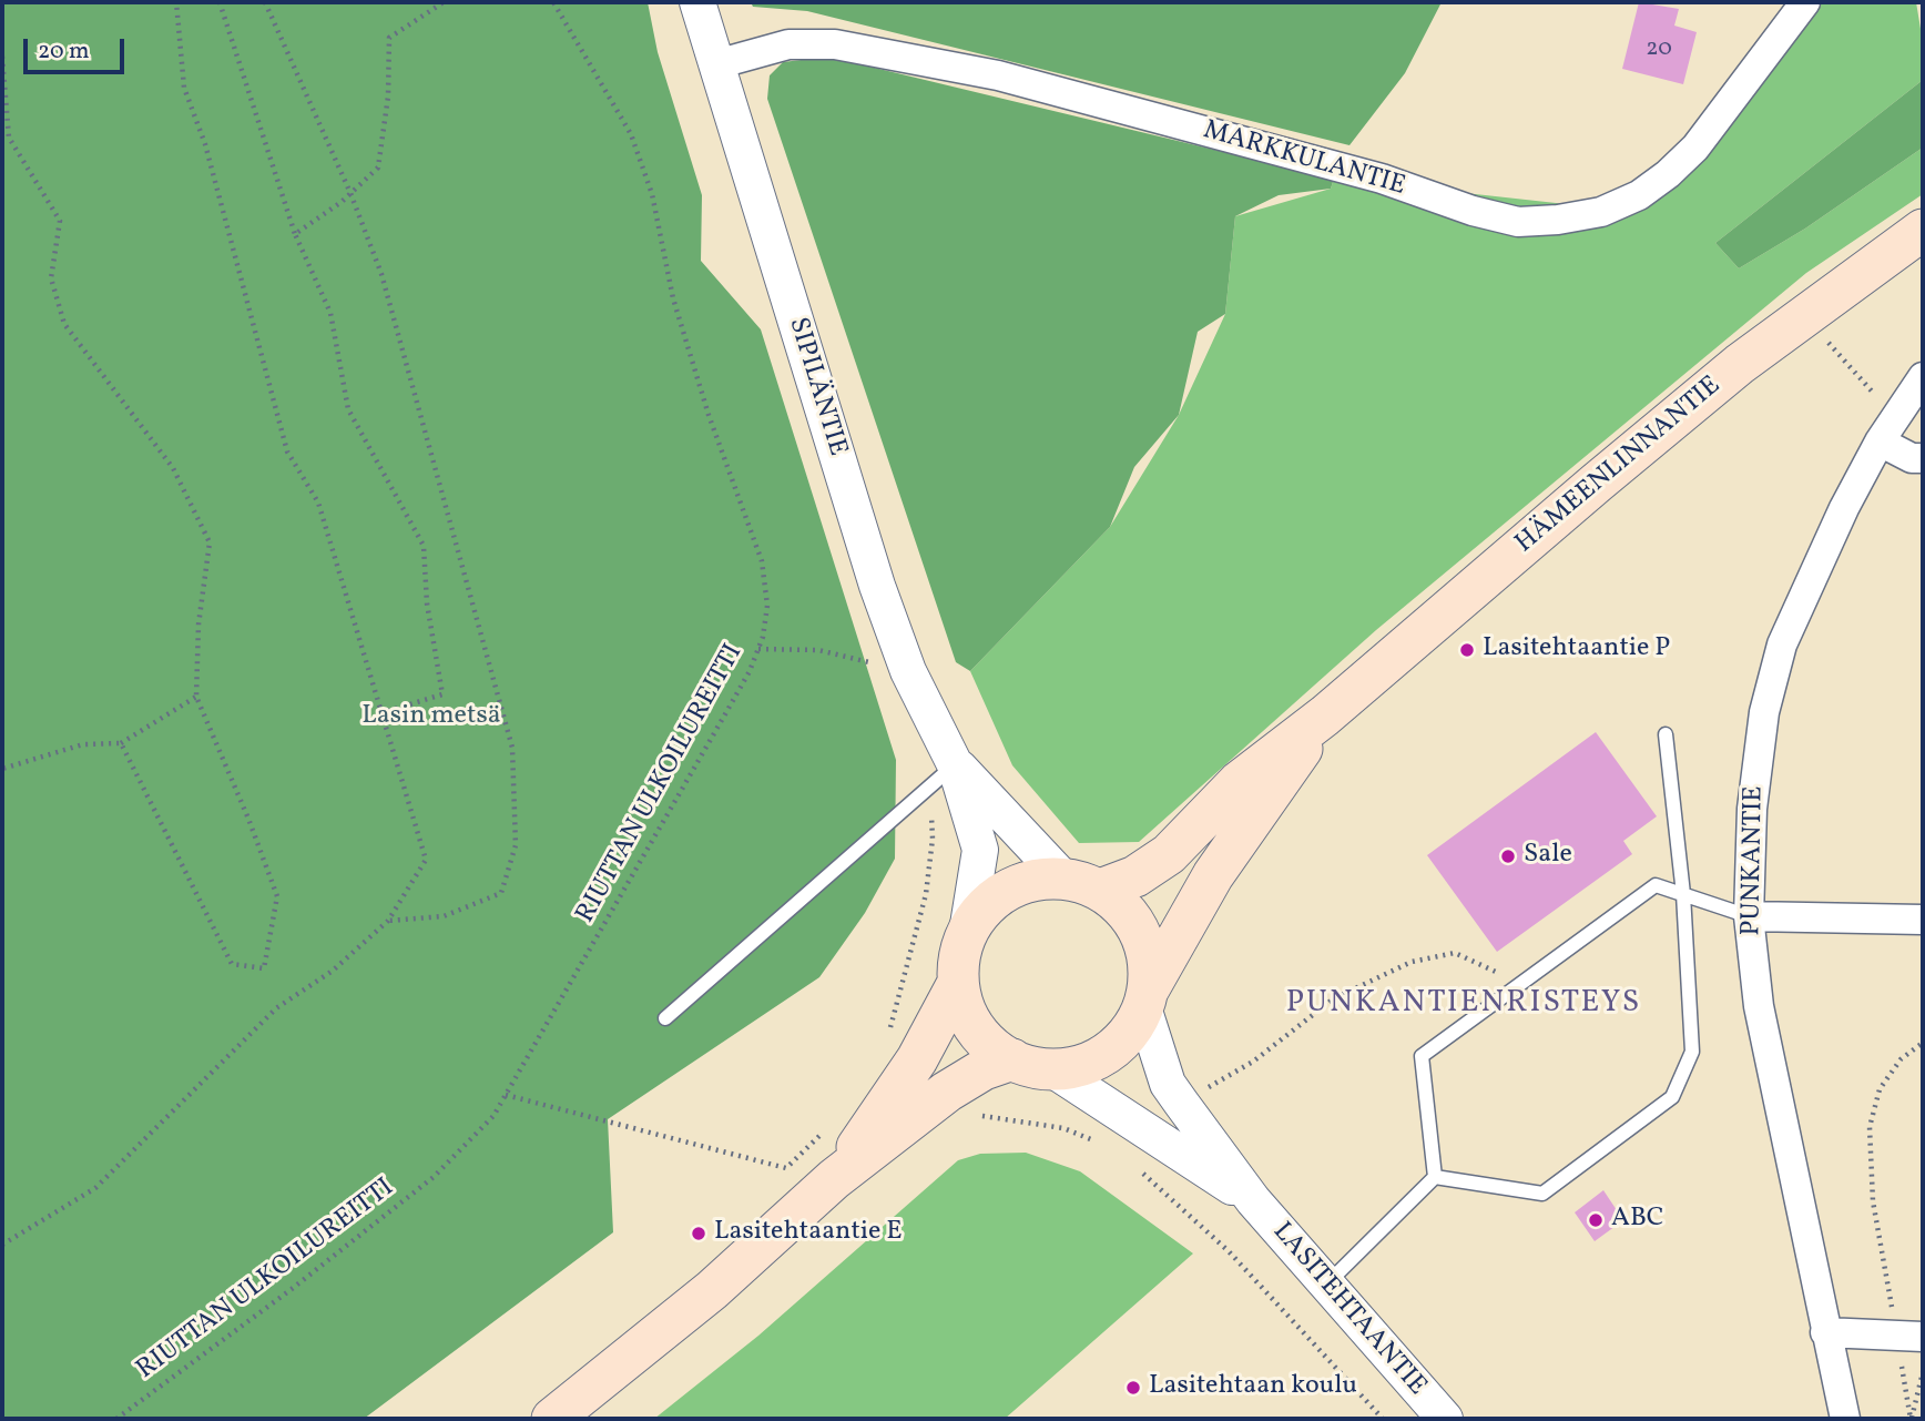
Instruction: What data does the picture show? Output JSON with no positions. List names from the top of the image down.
{
  "streets": {
    "main road": ["HÄMEENLINNANTIE"],
    "street": [
      "MARKKULANTIE",
      "SIPILÄNTIE",
      "PUNKANTIE",
      "LASITEHTAANTIE"
    ],
    "path": ["RIUTTAN ULKOILUREITTI"]
  },
  "crossings": [
    ["MARKKULANTIE", "SIPILÄNTIE"],
    ["SIPILÄNTIE", "HÄMEENLINNANTIE"],
    ["SIPILÄNTIE", "LASITEHTAANTIE"],
    ["HÄMEENLINNANTIE", "LASITEHTAANTIE"]
  ],
  "districts": ["PUNKANTIENRISTEYS"],
  "parks": ["Lasin metsä"],
  "places": [
    "Lasitehtaantie P",
    "Sale",
    "ABC",
    "Lasitehtaantie E",
    "Lasitehtaan koulu"
  ],
  "house_numbers": ["20"],
  "scale_bar": "20 m"
}
